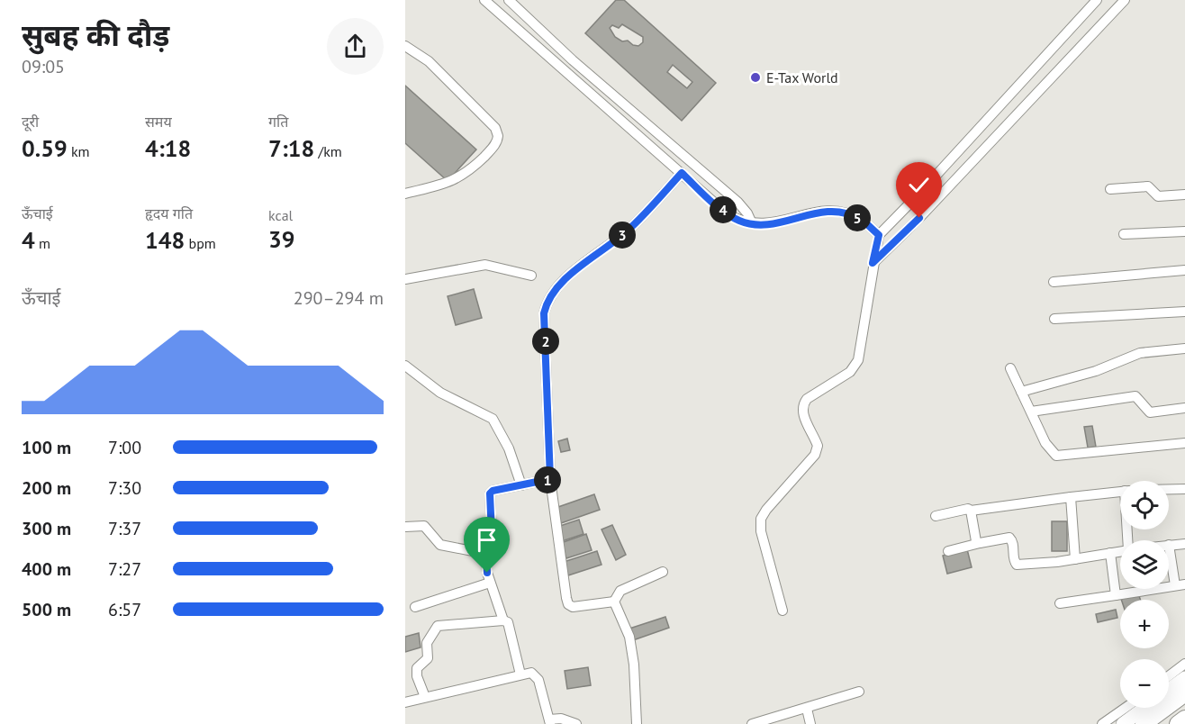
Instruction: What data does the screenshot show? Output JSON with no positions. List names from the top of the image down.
{
  "places": ["E-Tax World"],
  "page": {
    "heading": ["सुबह की दौड़", "09:05"],
    "stats": [
      ["दूरी", "0.59 km"],
      ["समय", "4:18"],
      ["गति", "7:18 /km"],
      ["ऊँचाई", "4 m"],
      ["हृदय गति", "148 bpm"],
      ["kcal", "39"]
    ],
    "pins": [
      "4",
      "5",
      "3",
      "2",
      "1"
    ],
    "chart": ["ऊँचाई", "290–294 m"],
    "list": [
      {
        "name": "100 m",
        "note": "7:00"
      },
      {
        "name": "200 m",
        "note": "7:30"
      },
      {
        "name": "300 m",
        "note": "7:37"
      },
      {
        "name": "400 m",
        "note": "7:27"
      },
      {
        "name": "500 m",
        "note": "6:57"
      }
    ],
    "map_buttons": ["+", "−"]
  }
}
